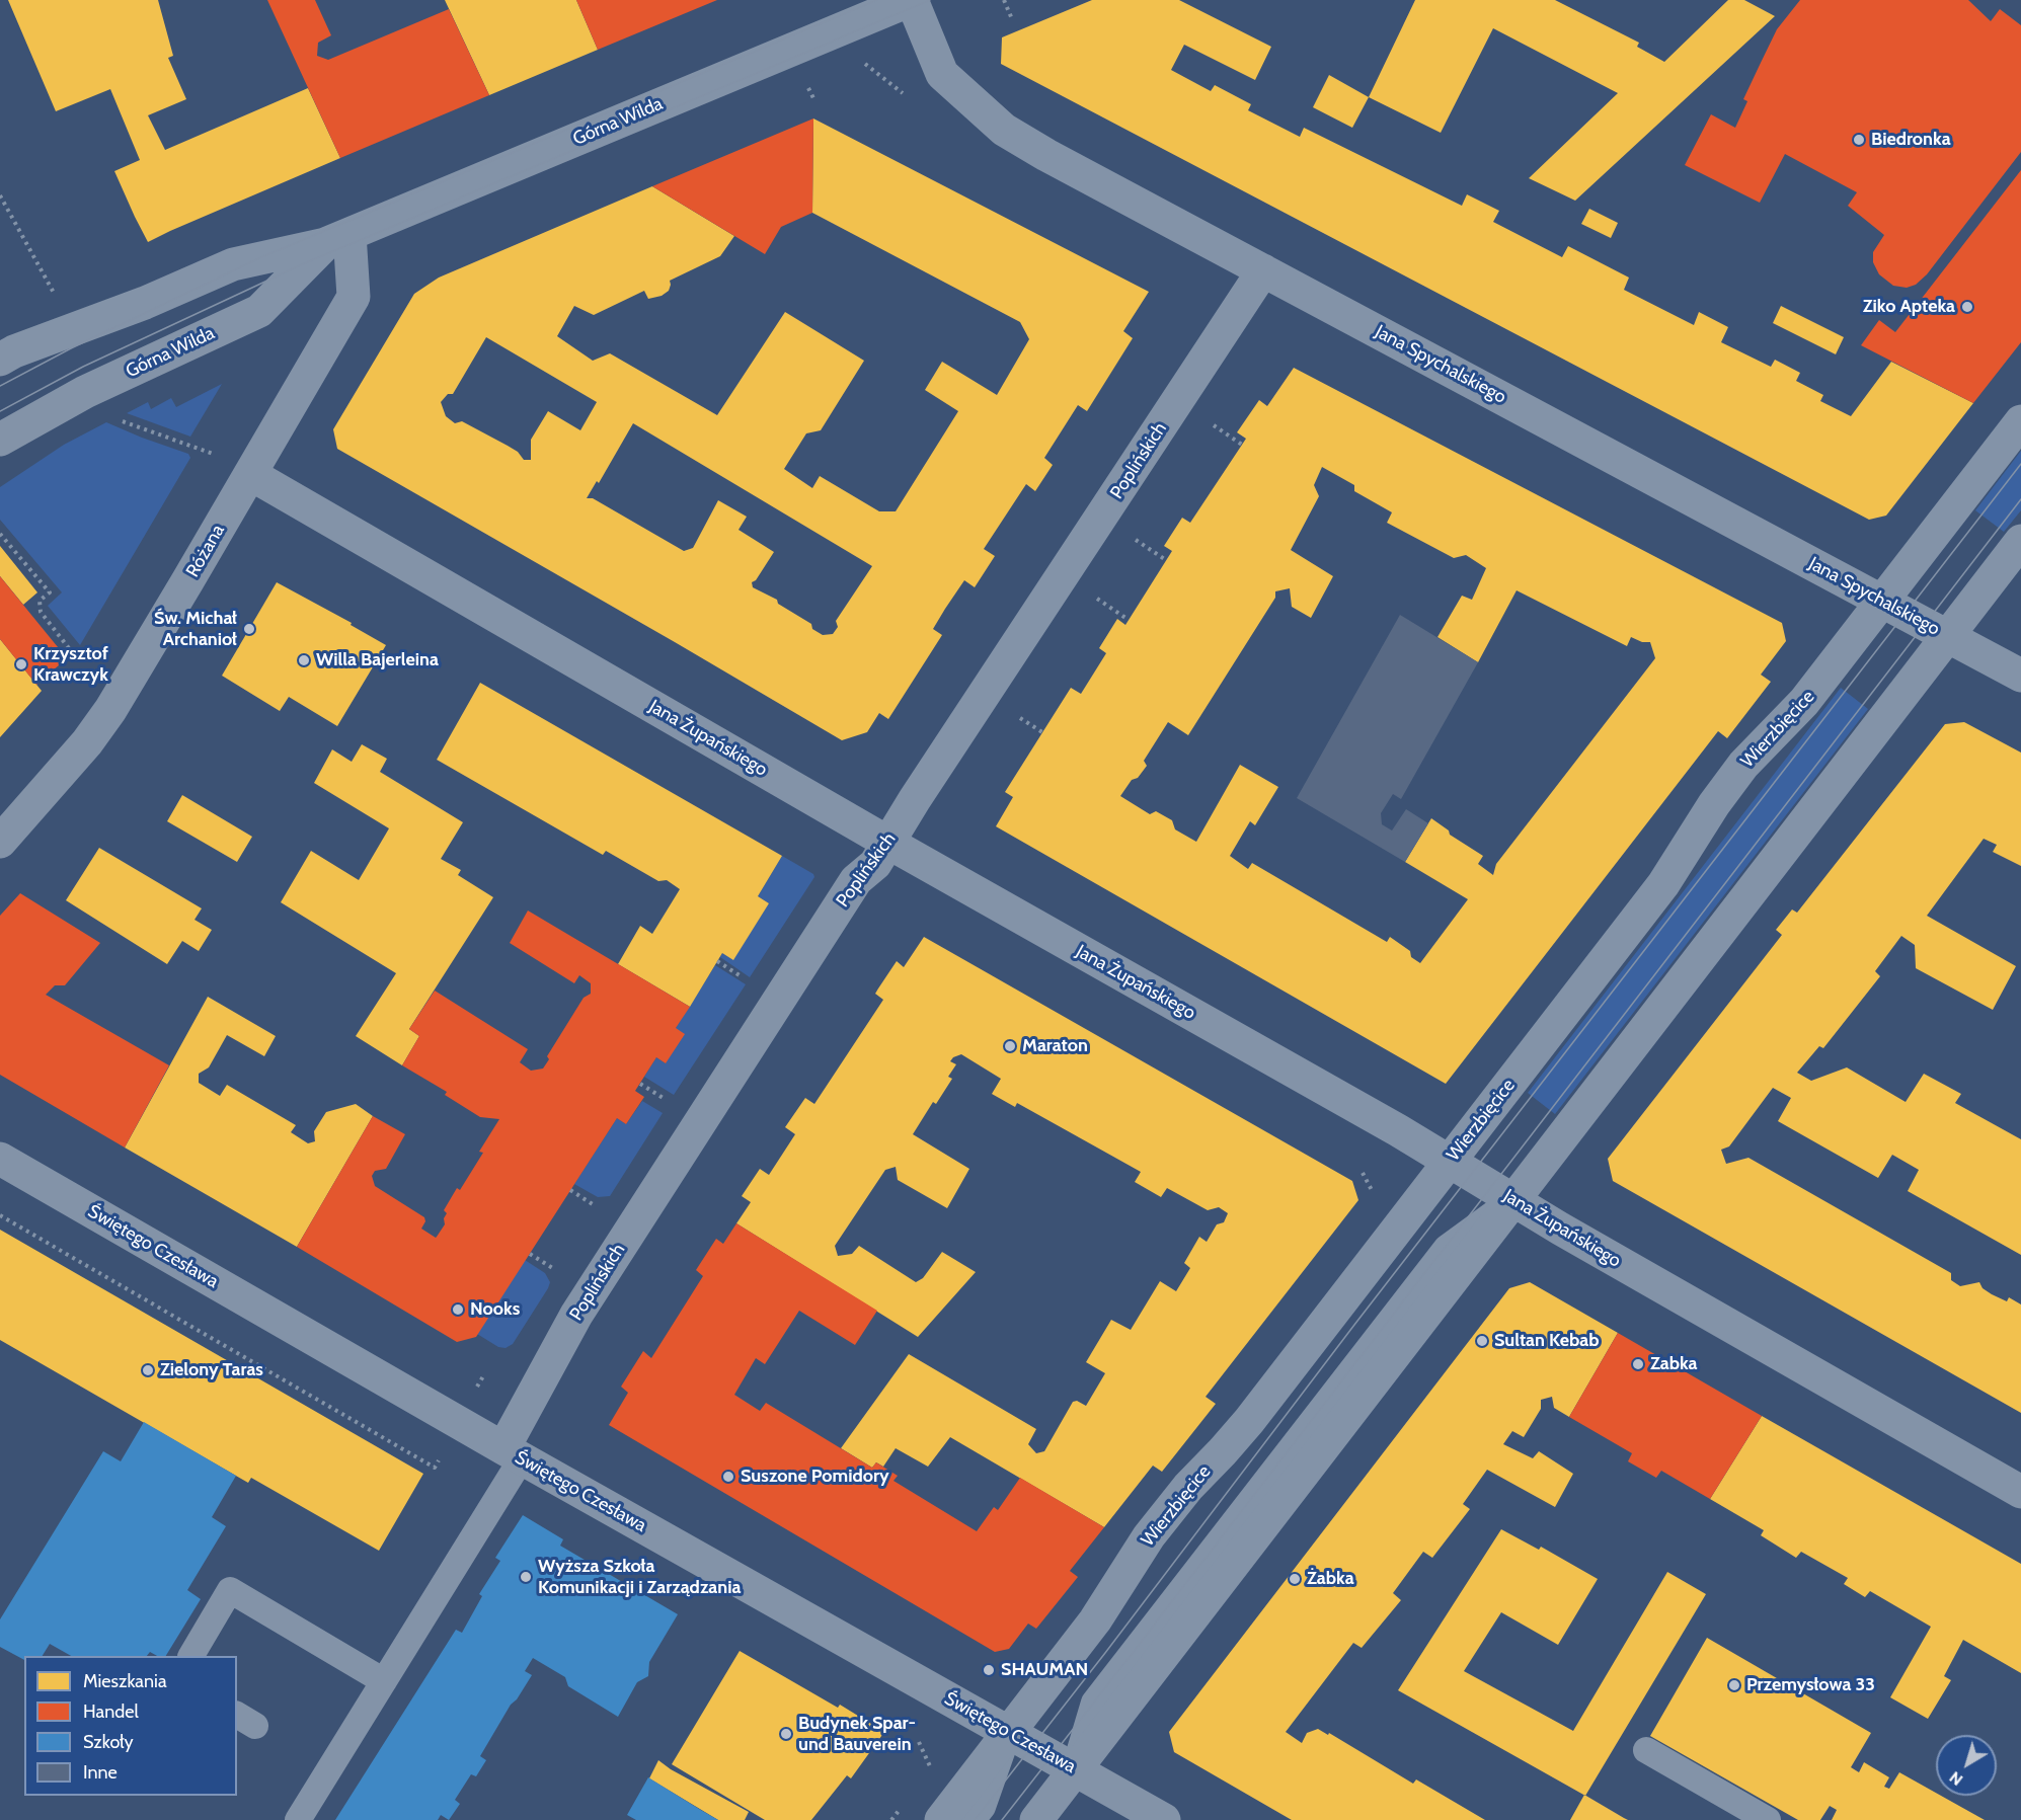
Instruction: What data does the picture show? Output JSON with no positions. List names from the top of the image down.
{
  "streets": {
    "street": [
      "Górna Wilda",
      "Jana Spychalskiego",
      "Poplińskich",
      "Różana",
      "Wierzbięcice",
      "Jana Żupańskiego",
      "Świętego Czesława"
    ]
  },
  "crossings": [
    ["Górna Wilda", "Jana Spychalskiego"],
    ["Górna Wilda", "Różana"],
    ["Jana Spychalskiego", "Poplińskich"],
    ["Jana Spychalskiego", "Wierzbięcice"],
    ["Poplińskich", "Jana Żupańskiego"],
    ["Poplińskich", "Świętego Czesława"],
    ["Różana", "Jana Żupańskiego"],
    ["Wierzbięcice", "Jana Żupańskiego"],
    ["Wierzbięcice", "Świętego Czesława"]
  ],
  "places": [
    "Biedronka",
    "Ziko Apteka",
    "Św. Michał Archanioł",
    "Willa Bajerleina",
    "Krzysztof Krawczyk",
    "Maraton",
    "Nooks",
    "Sultan Kebab",
    "Zabka",
    "Zielony Taras",
    "Suszone Pomidory",
    "Wyższa Szkoła Komunikacji i Zarządzania",
    "Żabka",
    "SHAUMAN",
    "Przemysłowa 33",
    "Budynek Spar- und Bauverein"
  ],
  "legend": [
    "Mieszkania",
    "Handel",
    "Szkoły",
    "Inne"
  ],
  "north": "bottom left"
}
